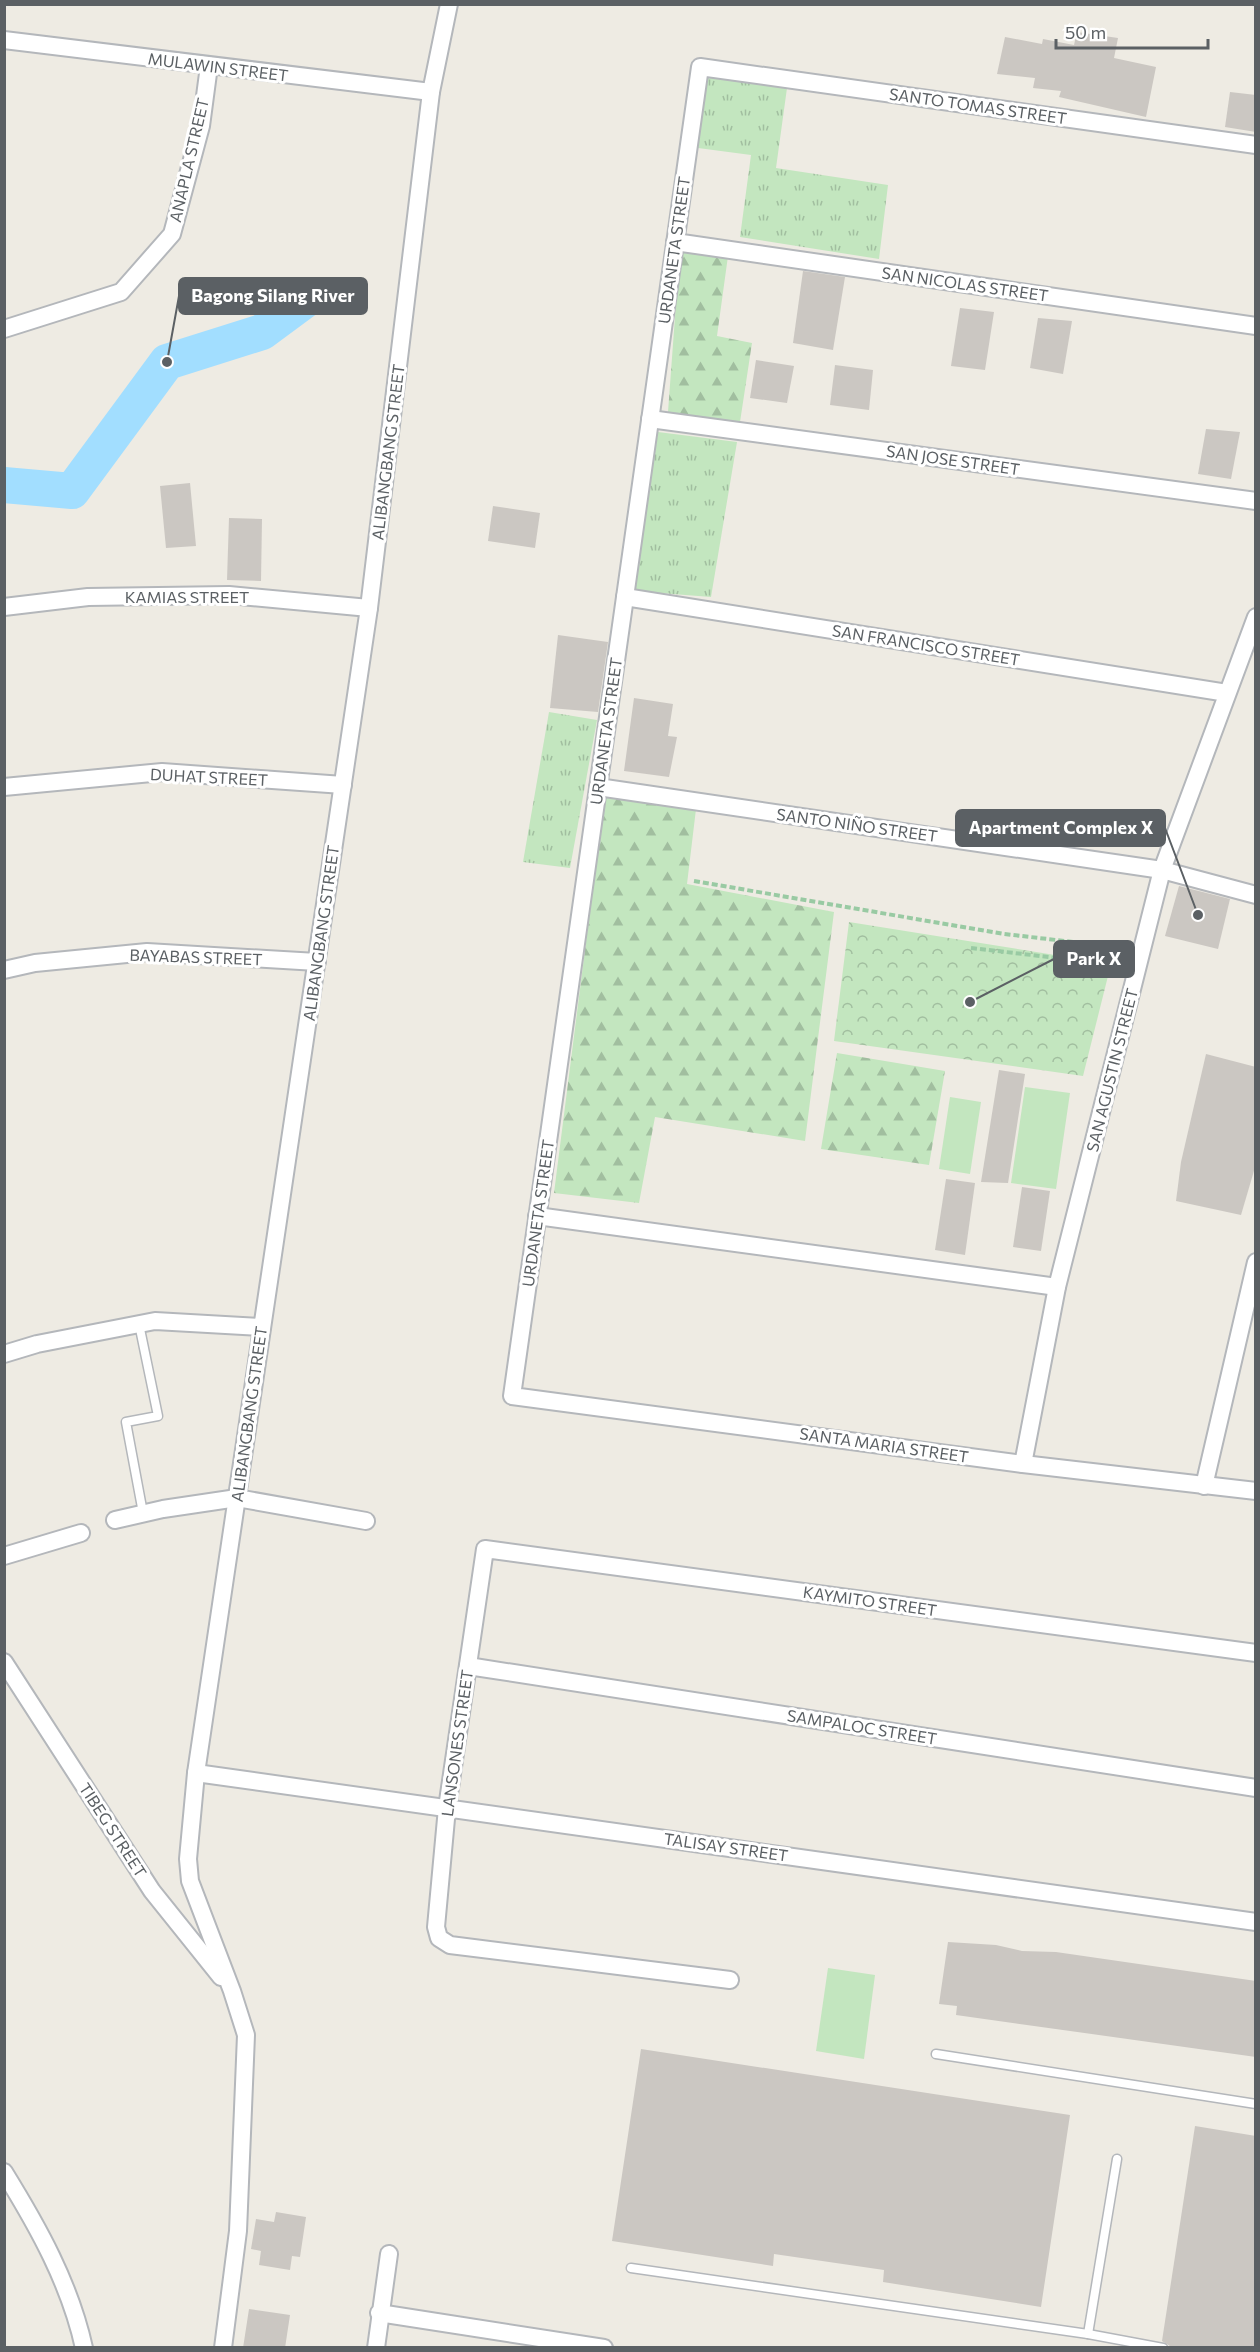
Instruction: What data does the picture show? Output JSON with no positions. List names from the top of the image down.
{
  "streets": {
    "street": [
      "MULAWIN STREET",
      "SANTO TOMAS STREET",
      "ANAPLA STREET",
      "URDANETA STREET",
      "SAN NICOLAS STREET",
      "ALIBANGBANG STREET",
      "SAN JOSE STREET",
      "KAMIAS STREET",
      "SAN FRANCISCO STREET",
      "DUHAT STREET",
      "SANTO NIÑO STREET",
      "BAYABAS STREET",
      "SAN AGUSTIN STREET",
      "SANTA MARIA STREET",
      "KAYMITO STREET",
      "SAMPALOC STREET",
      "LANSONES STREET",
      "TIBEG STREET",
      "TALISAY STREET"
    ]
  },
  "crossings": [
    ["MULAWIN STREET", "ANAPLA STREET"],
    ["MULAWIN STREET", "ALIBANGBANG STREET"],
    ["SANTO TOMAS STREET", "URDANETA STREET"],
    ["URDANETA STREET", "SAN NICOLAS STREET"],
    ["URDANETA STREET", "SAN JOSE STREET"],
    ["URDANETA STREET", "SAN FRANCISCO STREET"],
    ["URDANETA STREET", "SANTO NIÑO STREET"],
    ["URDANETA STREET", "SANTA MARIA STREET"],
    ["ALIBANGBANG STREET", "KAMIAS STREET"],
    ["ALIBANGBANG STREET", "DUHAT STREET"],
    ["ALIBANGBANG STREET", "BAYABAS STREET"],
    ["ALIBANGBANG STREET", "TIBEG STREET"],
    ["ALIBANGBANG STREET", "TALISAY STREET"],
    ["SAN FRANCISCO STREET", "SAN AGUSTIN STREET"],
    ["SANTO NIÑO STREET", "SAN AGUSTIN STREET"],
    ["SAN AGUSTIN STREET", "SANTA MARIA STREET"],
    ["KAYMITO STREET", "LANSONES STREET"],
    ["SAMPALOC STREET", "LANSONES STREET"],
    ["LANSONES STREET", "TALISAY STREET"]
  ],
  "places": ["Bagong Silang River", "Apartment Complex X", "Park X"],
  "scale_bar": "50 m"
}
